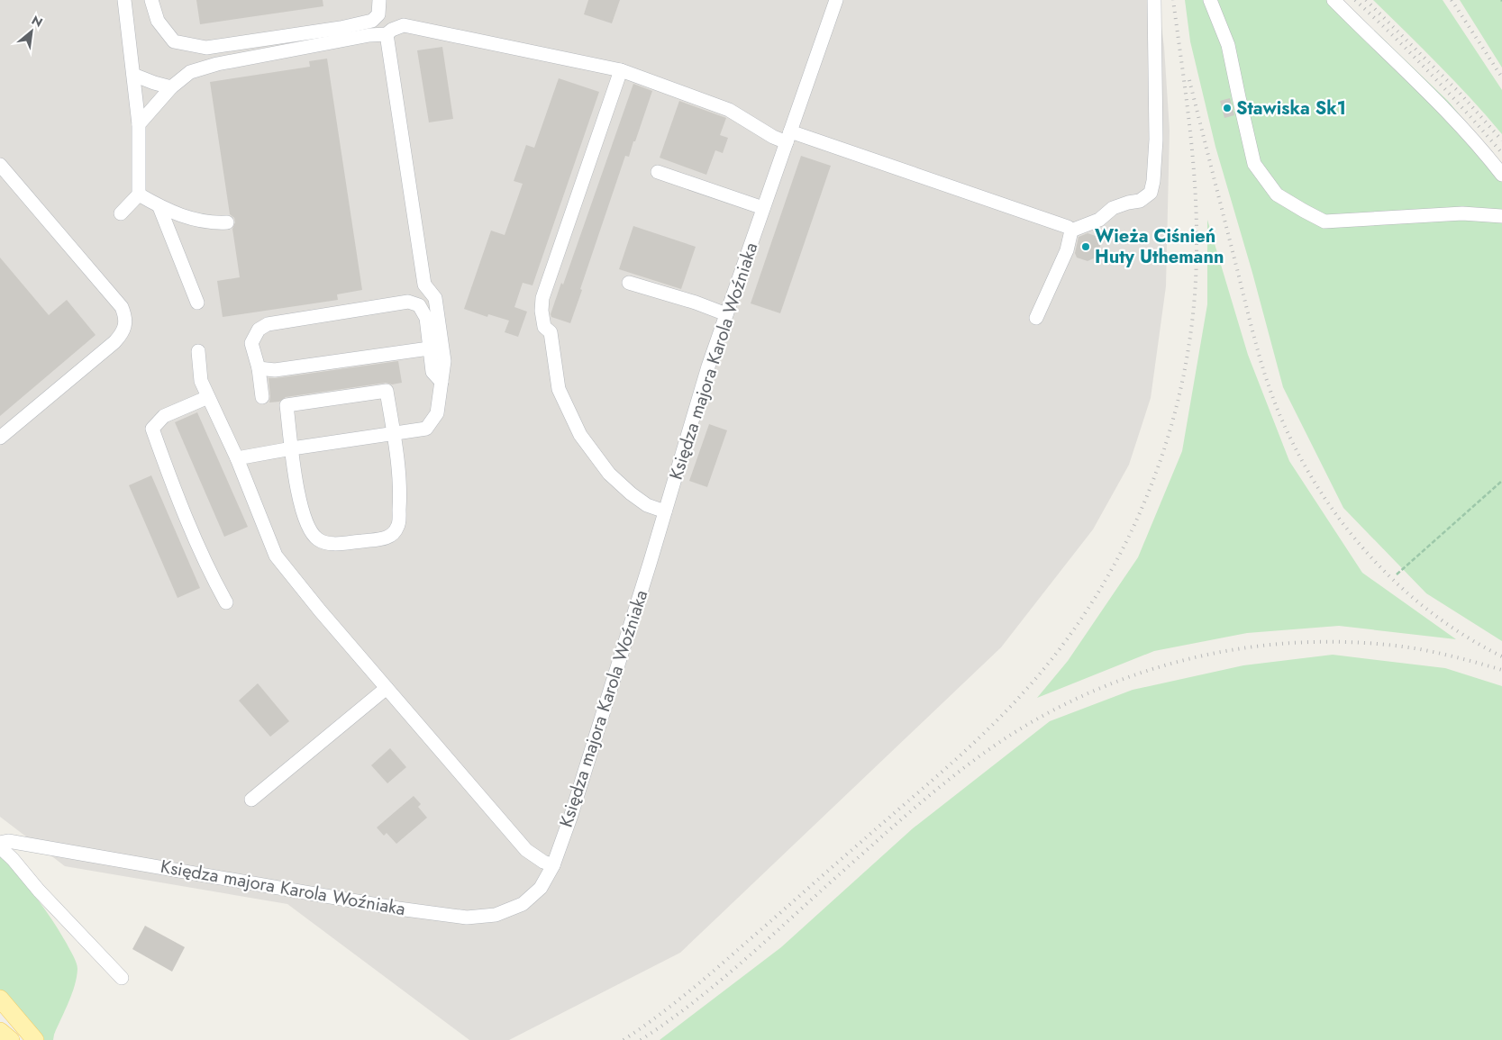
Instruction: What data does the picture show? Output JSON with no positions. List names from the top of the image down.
{
  "streets": {
    "street": ["Księdza majora Karola Woźniaka"]
  },
  "places": ["Stawiska Sk1", "Wieża Ciśnień Huty Uthemann"],
  "north": "top right"
}
